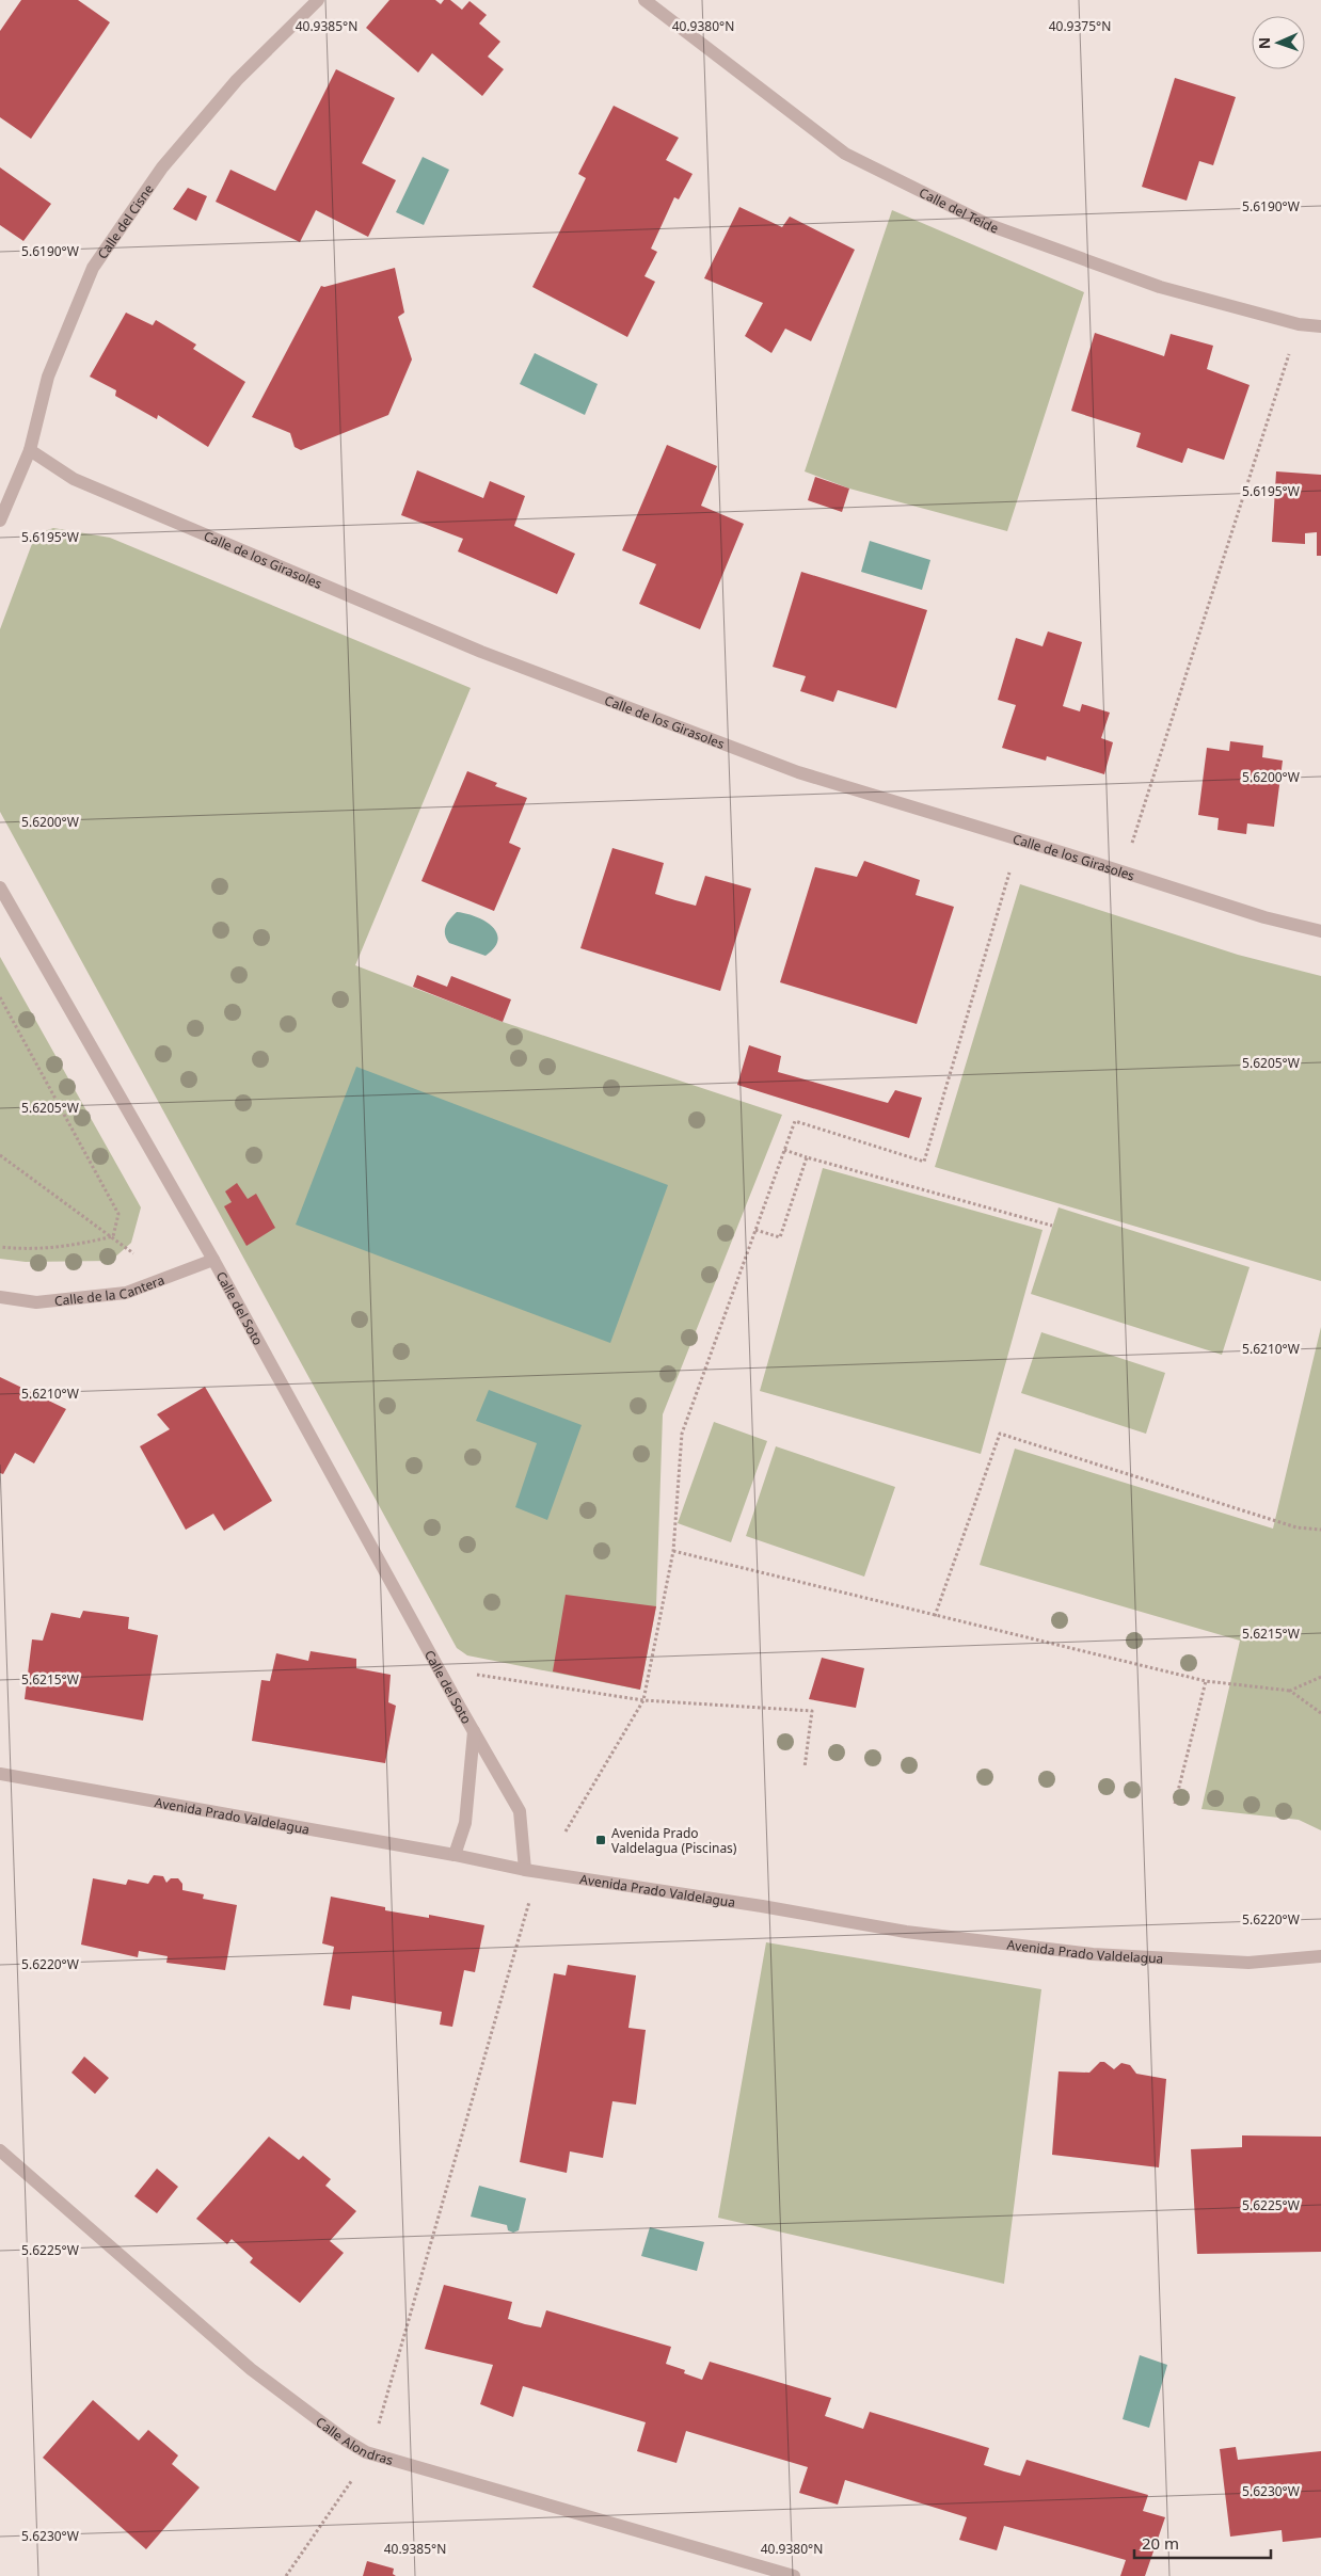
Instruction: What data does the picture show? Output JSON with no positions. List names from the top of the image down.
{
  "streets": {
    "street": [
      "Calle del Teide",
      "Calle del Cisne",
      "Calle de los Girasoles",
      "Calle de la Cantera",
      "Calle del Soto",
      "Avenida Prado Valdelagua",
      "Calle Alondras"
    ]
  },
  "crossings": [
    ["Calle del Cisne", "Calle de los Girasoles"],
    ["Calle de la Cantera", "Calle del Soto"],
    ["Calle del Soto", "Avenida Prado Valdelagua"]
  ],
  "places": {
    "transit": ["Avenida Prado Valdelagua (Piscinas)"]
  },
  "scale_bar": "20 m",
  "north": "left",
  "coordinates": [
    "40.9385°N",
    "40.9380°N",
    "40.9375°N",
    "5.6190°W",
    "5.6195°W",
    "5.6200°W",
    "5.6205°W",
    "5.6210°W",
    "5.6215°W",
    "5.6220°W",
    "5.6225°W",
    "5.6230°W"
  ]
}
